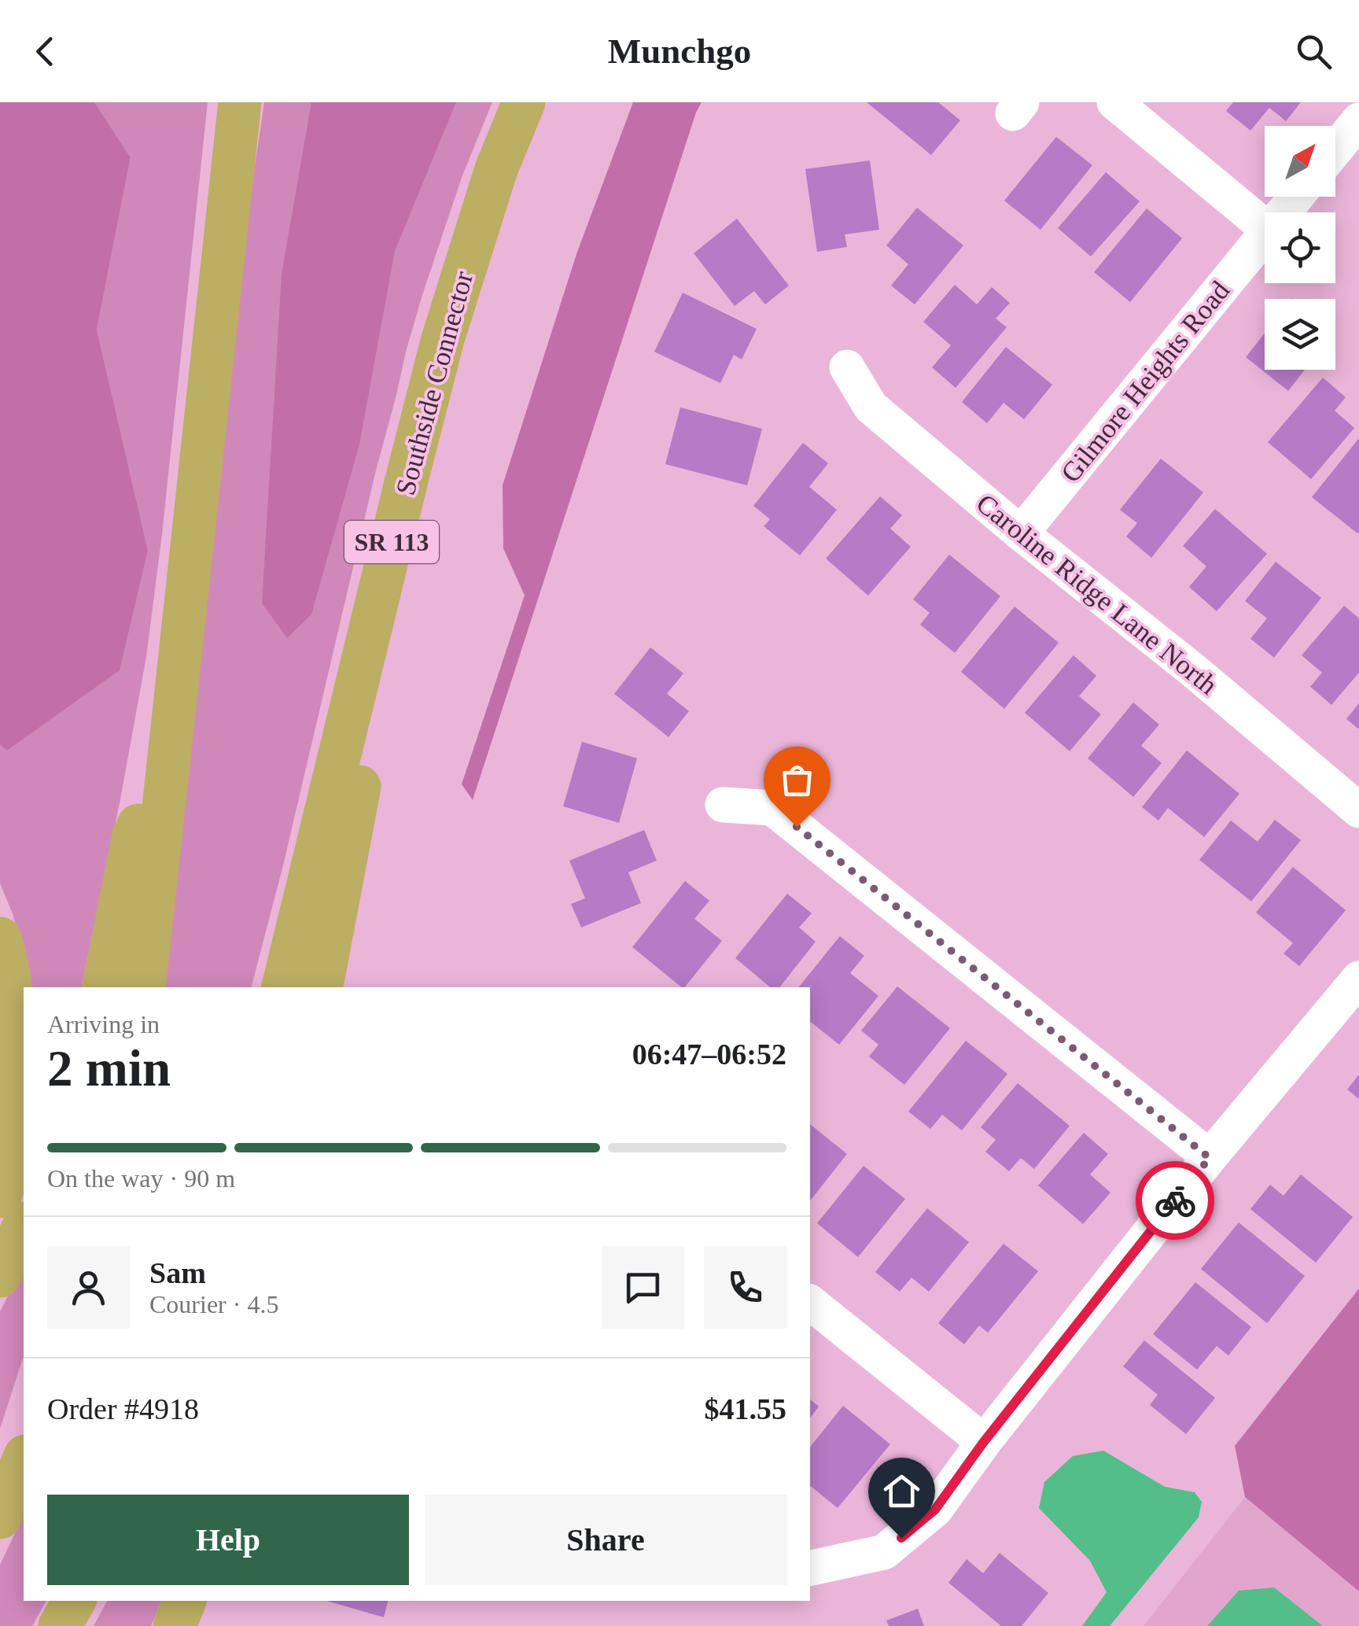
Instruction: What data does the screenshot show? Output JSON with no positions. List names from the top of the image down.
{
  "streets": {
    "highway": ["Southside Connector", "SR 113"],
    "street": ["Gilmore Heights Road", "Caroline Ridge Lane North"]
  },
  "crossings": [
    ["Gilmore Heights Road", "Caroline Ridge Lane North"]
  ],
  "north": "top right",
  "page": {
    "header": "Munchgo",
    "heading": ["2 min", "Arriving in", "06:47–06:52"],
    "panel": [
      "Sam",
      "Courier · 4.5",
      "Order #4918",
      "$41.55"
    ],
    "bar": "On the way · 90 m",
    "buttons": ["Help", "Share"]
  }
}
